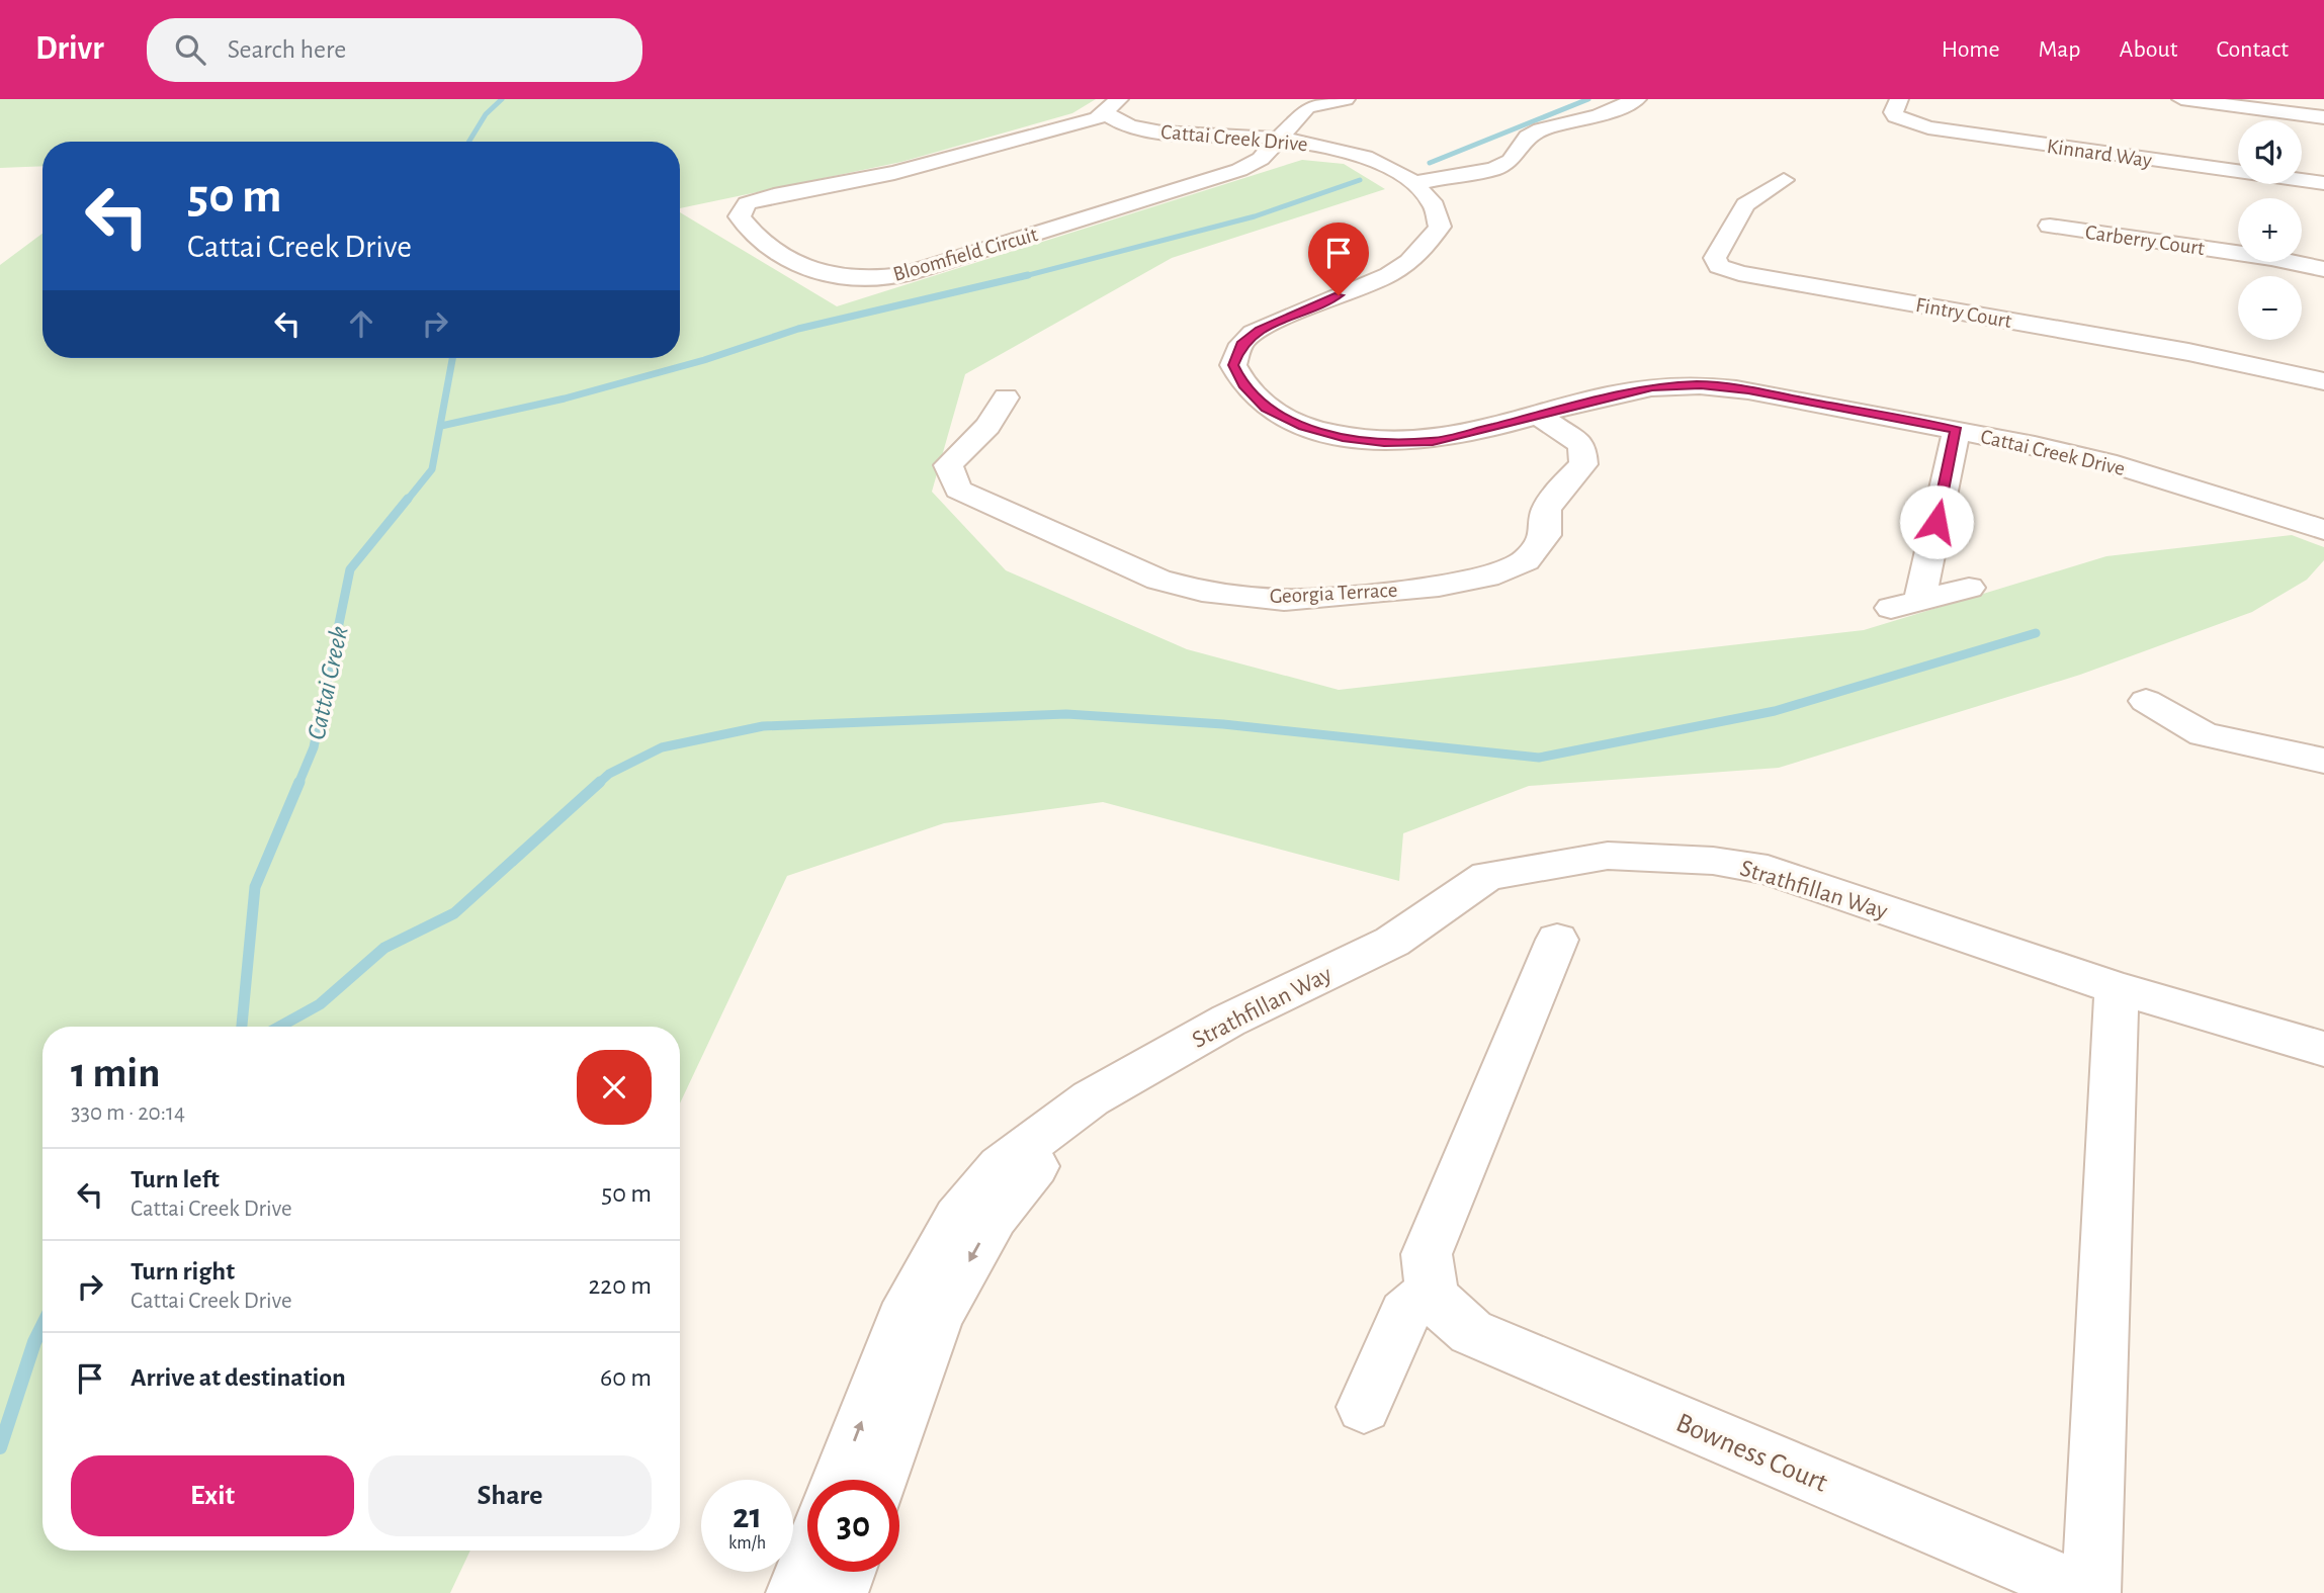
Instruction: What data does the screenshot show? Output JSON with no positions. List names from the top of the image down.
{
  "streets": {
    "street": [
      "Cattai Creek Drive",
      "Kinnard Way",
      "Carberry Court",
      "Bloomfield Circuit",
      "Fintry Court",
      "Georgia Terrace",
      "Strathfillan Way",
      "Bowness Court"
    ]
  },
  "crossings": [
    ["Cattai Creek Drive", "Bloomfield Circuit"],
    ["Cattai Creek Drive", "Georgia Terrace"],
    ["Strathfillan Way", "Bowness Court"]
  ],
  "water": ["Cattai Creek"],
  "page": {
    "header": "Drivr",
    "search": "Search here",
    "nav": [
      "Home",
      "Map",
      "About",
      "Contact"
    ],
    "map_buttons": ["+", "−"],
    "turn": ["50 m", "Cattai Creek Drive"],
    "heading": ["1 min", "330 m · 20:14"],
    "list": [
      {
        "name": "Turn left",
        "note": "Cattai Creek Drive",
        "value": "50 m"
      },
      {
        "name": "Turn right",
        "note": "Cattai Creek Drive",
        "value": "220 m"
      },
      {
        "name": "Arrive at destination",
        "value": "60 m"
      }
    ],
    "buttons": ["Exit", "Share"],
    "speed": "21 km/h",
    "limit": "30"
  }
}
